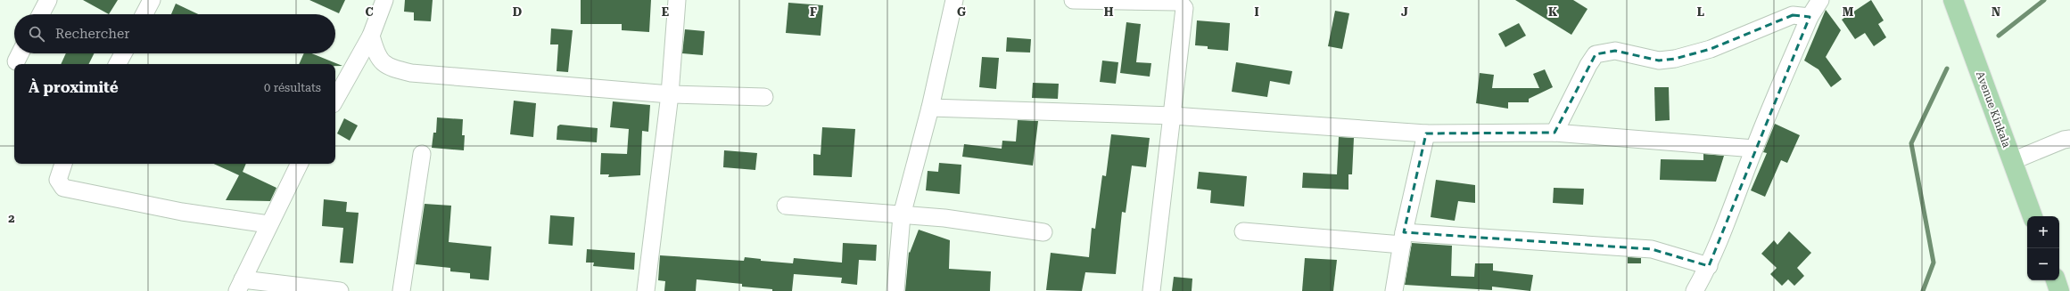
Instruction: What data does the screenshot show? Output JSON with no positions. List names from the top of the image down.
{
  "streets": {
    "main road": ["Avenue Kinkala"]
  },
  "page": {
    "search": "Rechercher",
    "heading": ["À proximité", "0 résultats"],
    "map_buttons": ["+", "−"]
  },
  "grid": {
    "columns": [
      "C",
      "D",
      "E",
      "F",
      "G",
      "H",
      "I",
      "J",
      "K",
      "L",
      "M",
      "N"
    ],
    "rows": ["2"]
  }
}
